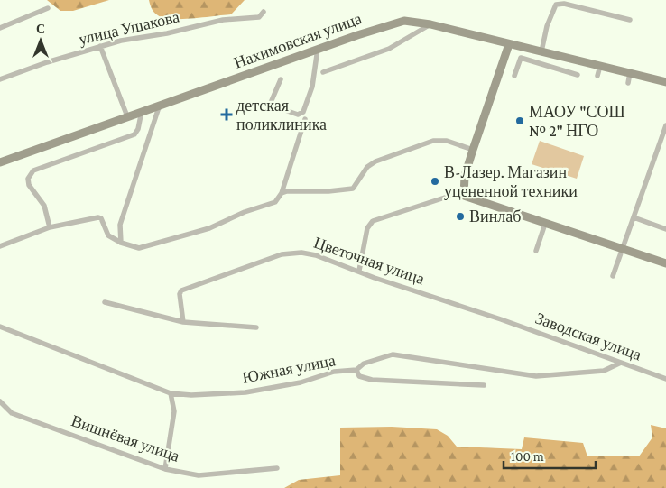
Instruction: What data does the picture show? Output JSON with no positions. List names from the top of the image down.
{
  "streets": {
    "main road": ["Нахимовская улица"],
    "street": [
      "улица Ушакова",
      "Цветочная улица",
      "Заводская улица",
      "Южная улица",
      "Вишнёвая улица"
    ]
  },
  "crossings": [
    ["Цветочная улица", "Заводская улица"]
  ],
  "places": {
    "health": ["детская поликлиника"],
    "other": ["МАОУ \"СОШ № 2\" НГО", "В-Лазер. Магазин уцененной техники", "Винлаб"]
  },
  "scale_bar": "100 m",
  "north": "top"
}
